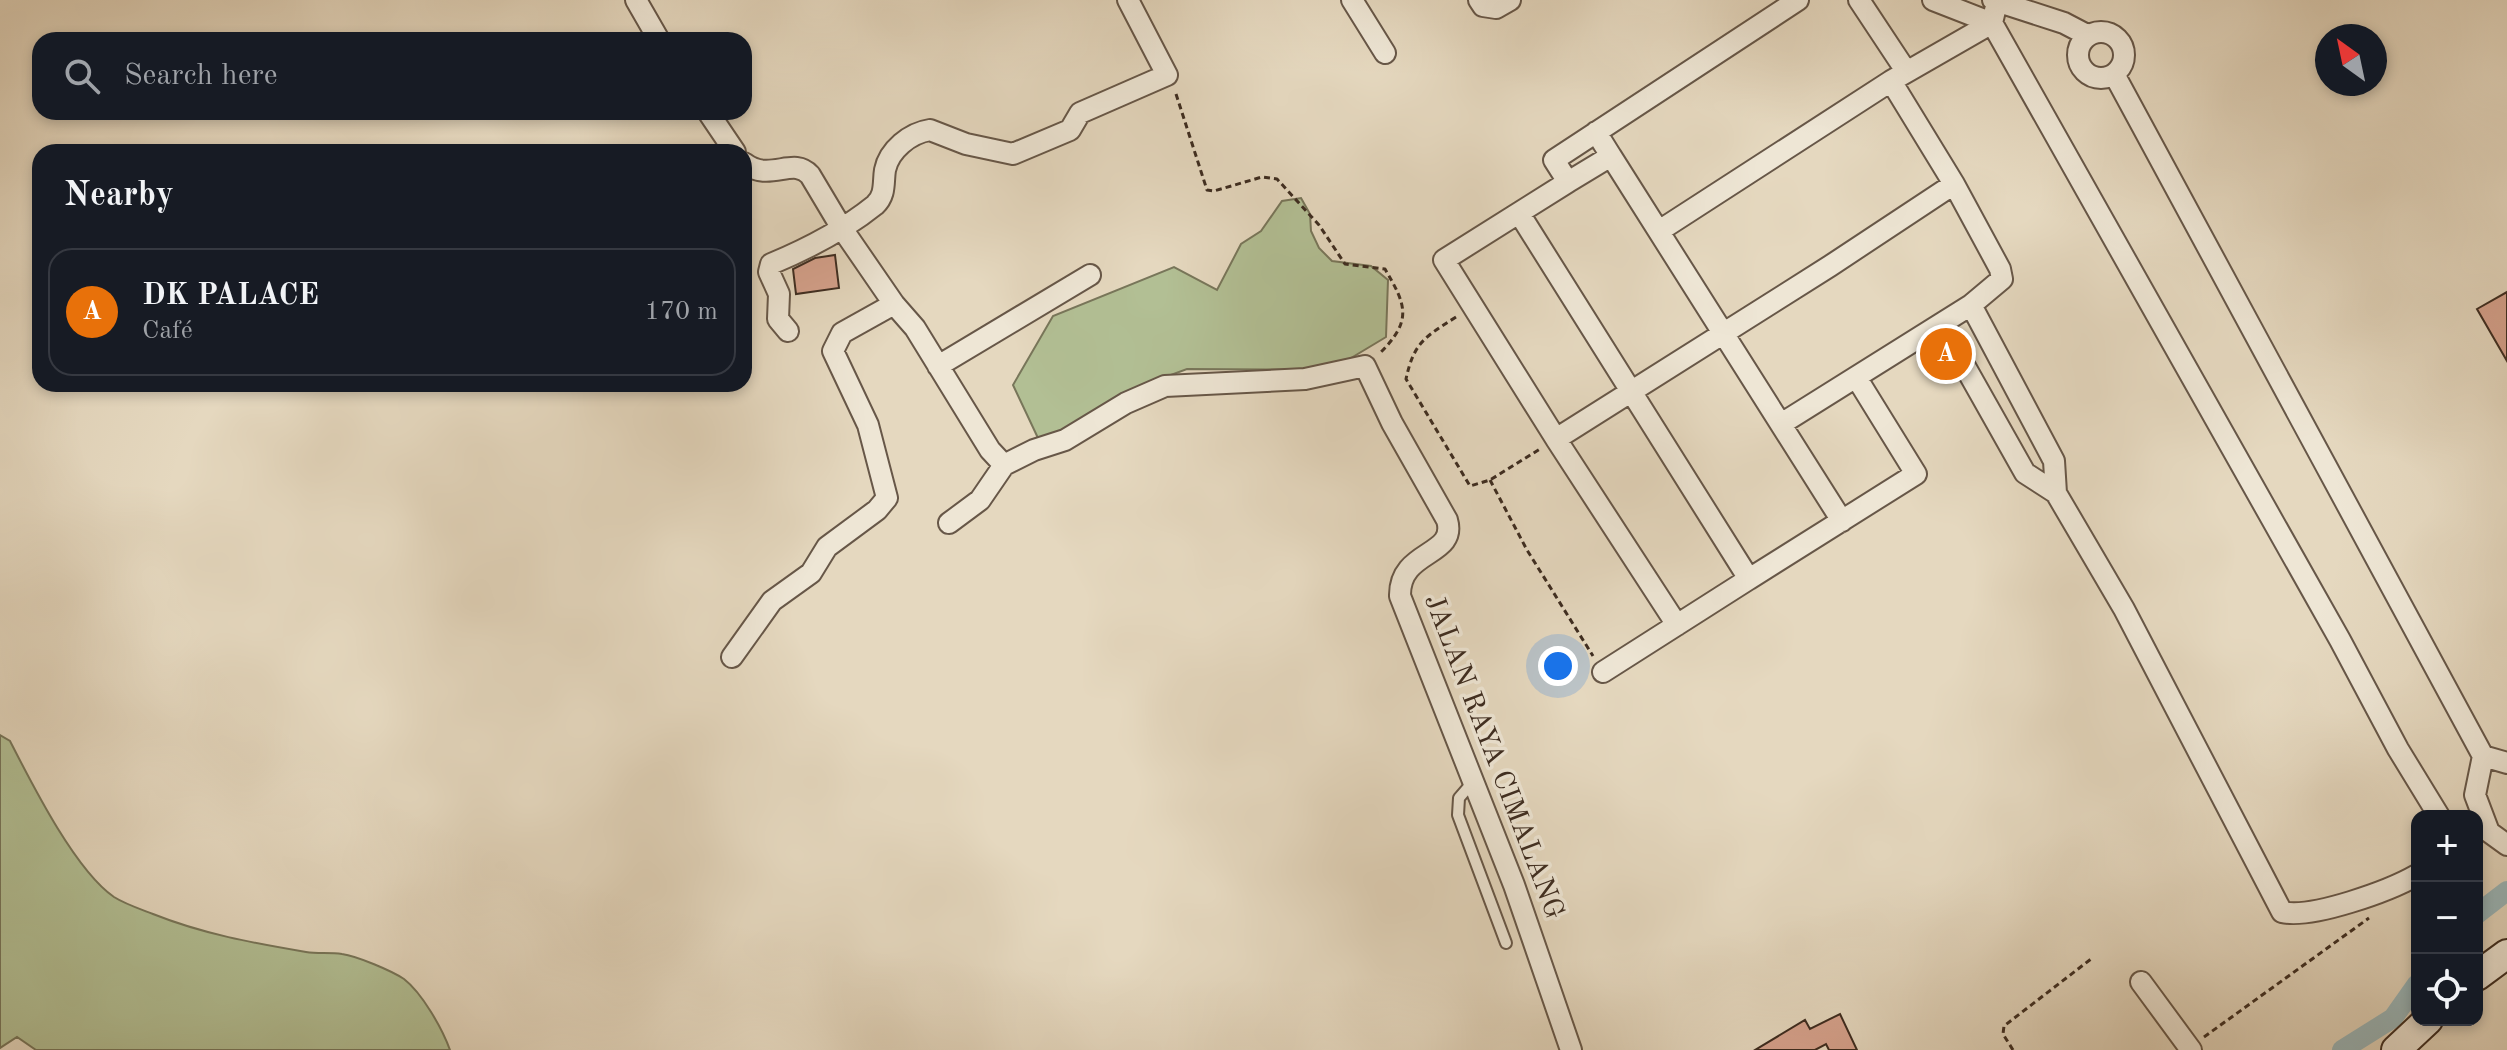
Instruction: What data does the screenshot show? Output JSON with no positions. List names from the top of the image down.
{
  "streets": {
    "street": ["JALAN RAYA CIMALANG"]
  },
  "north": "top left",
  "page": {
    "search": "Search here",
    "heading": "Nearby",
    "list": [
      {
        "mark": "A",
        "name": "DK PALACE",
        "note": "Café",
        "value": "170 m"
      }
    ],
    "pins": "A",
    "map_buttons": ["+", "−"]
  }
}
